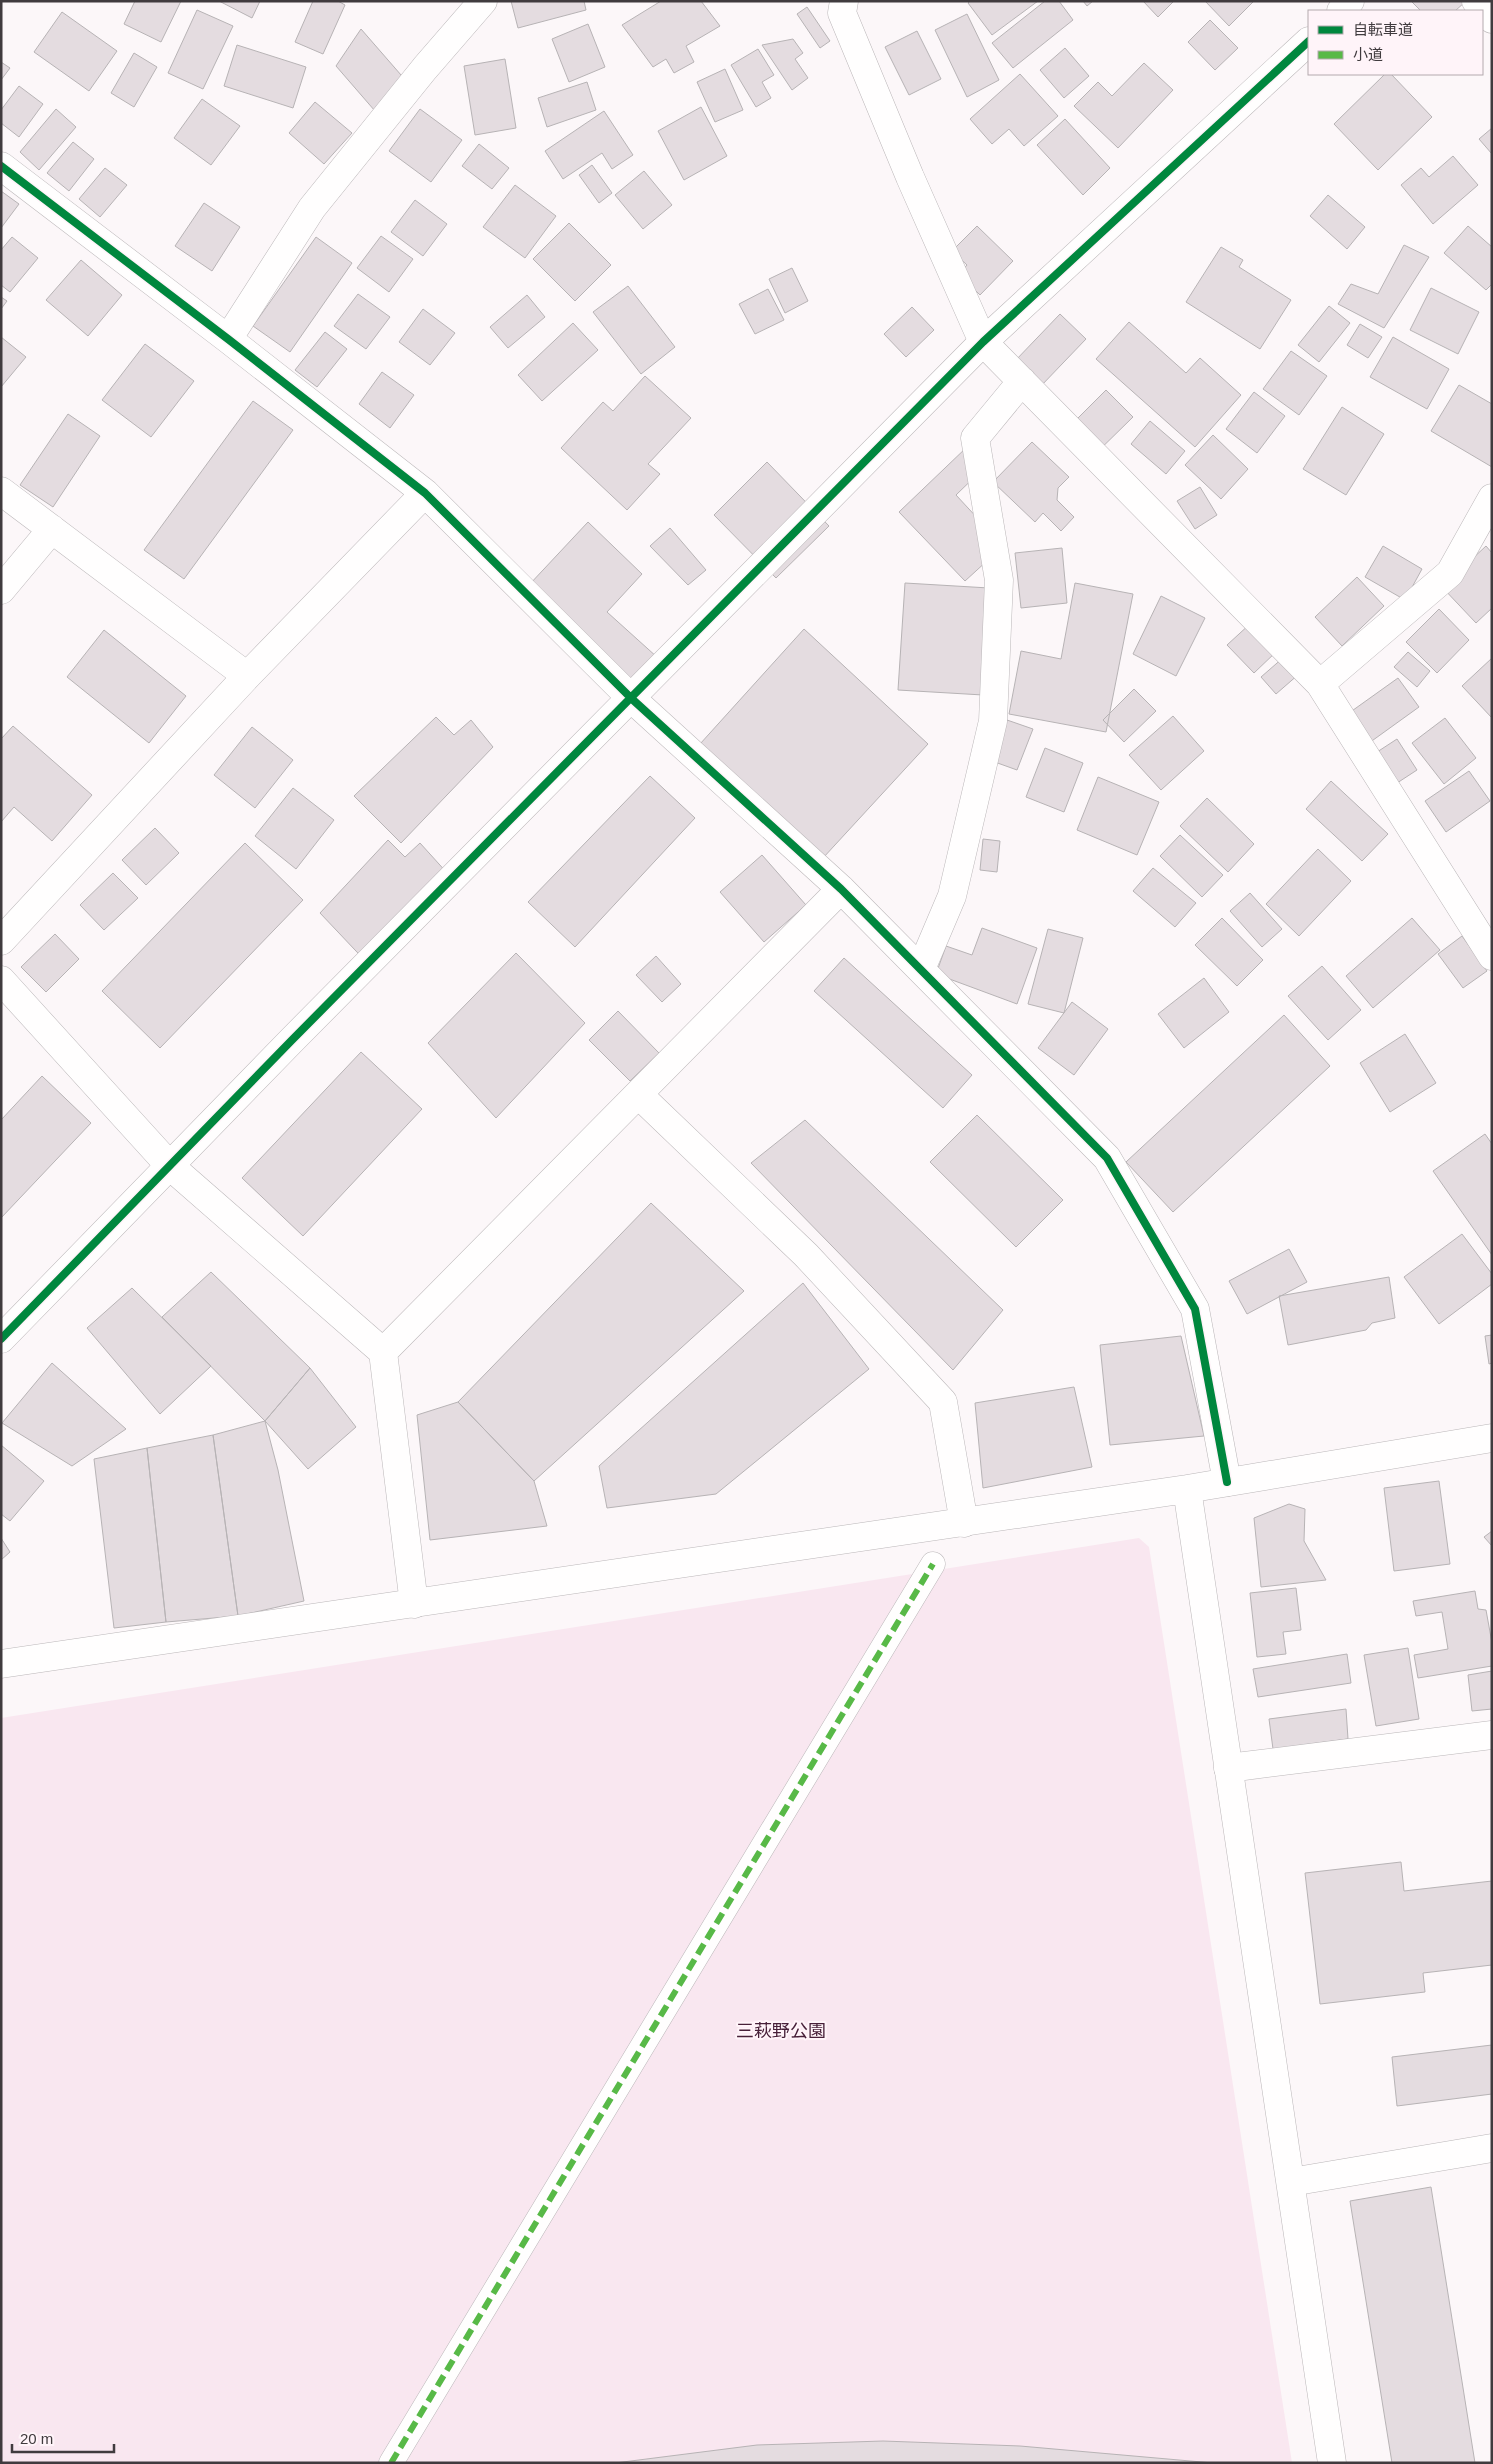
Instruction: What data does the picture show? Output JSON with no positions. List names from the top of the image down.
{
  "parks": ["三萩野公園"],
  "legend": ["自転車道", "小道"],
  "scale_bar": "20 m"
}
